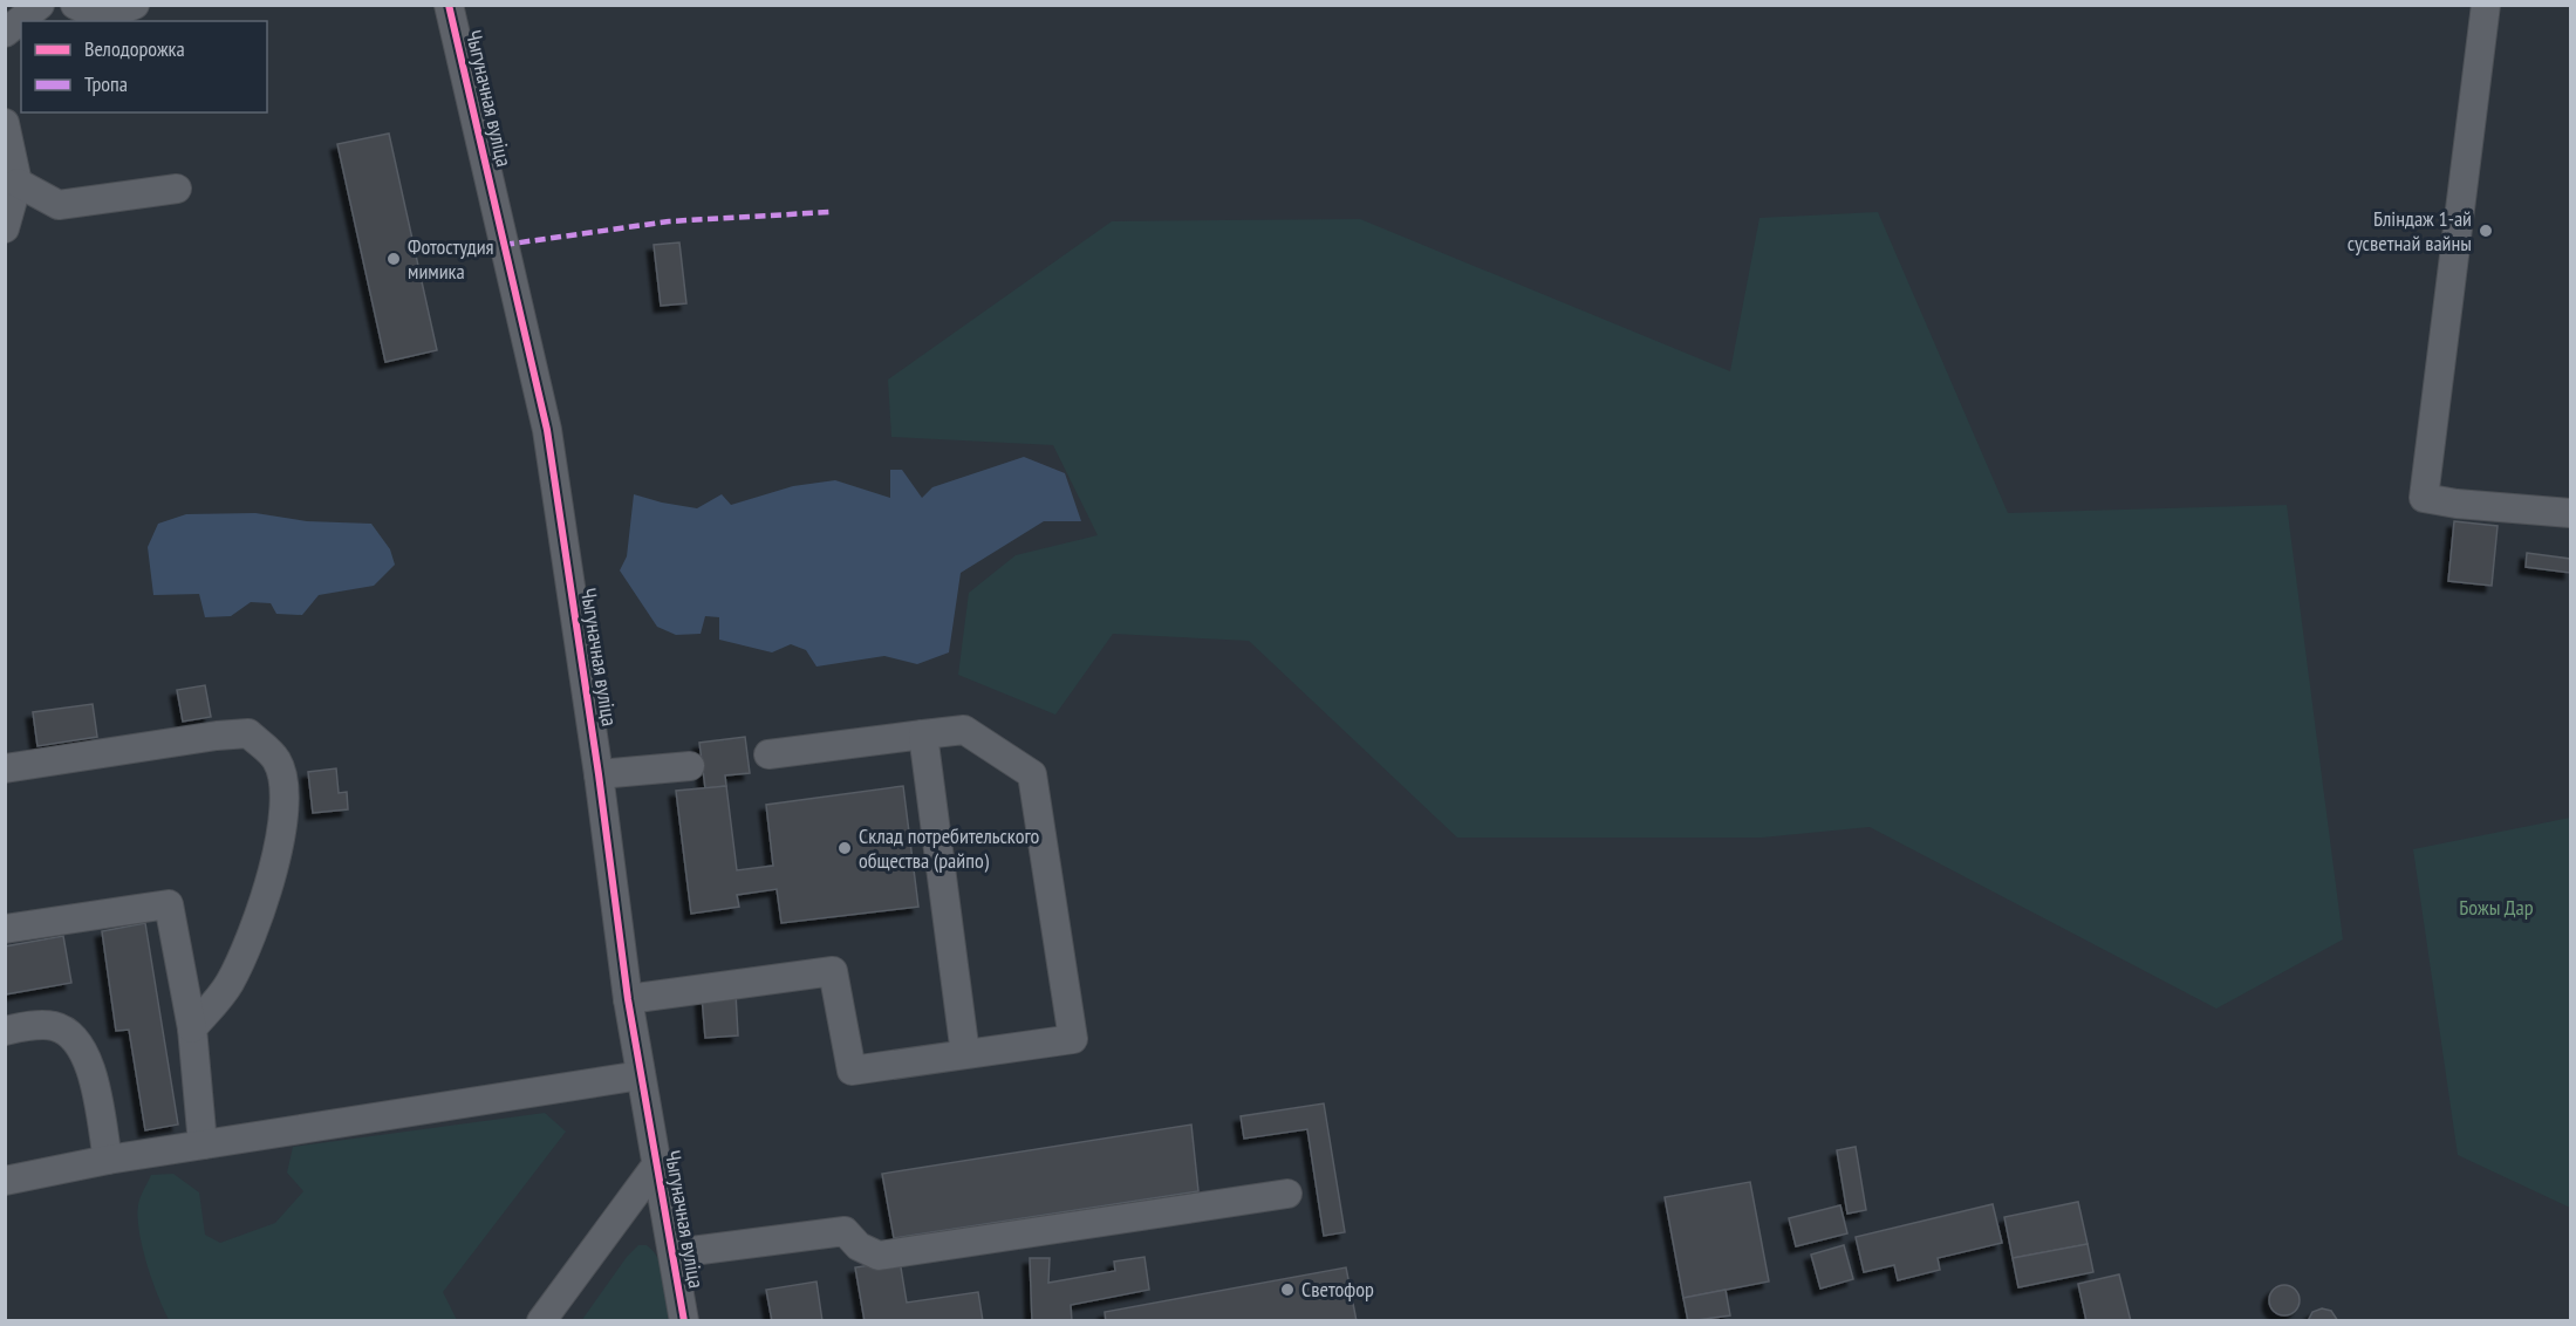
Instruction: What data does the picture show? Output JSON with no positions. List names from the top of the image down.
{
  "streets": {
    "street": ["Чыгуначная вуліца"]
  },
  "parks": ["Божы Дар"],
  "places": [
    "Бліндаж 1-ай сусветнай вайны",
    "Фотостудия мимика",
    "Склад потребительского общества (райпо)",
    "Светофор"
  ],
  "legend": ["Велодорожка", "Тропа"]
}
